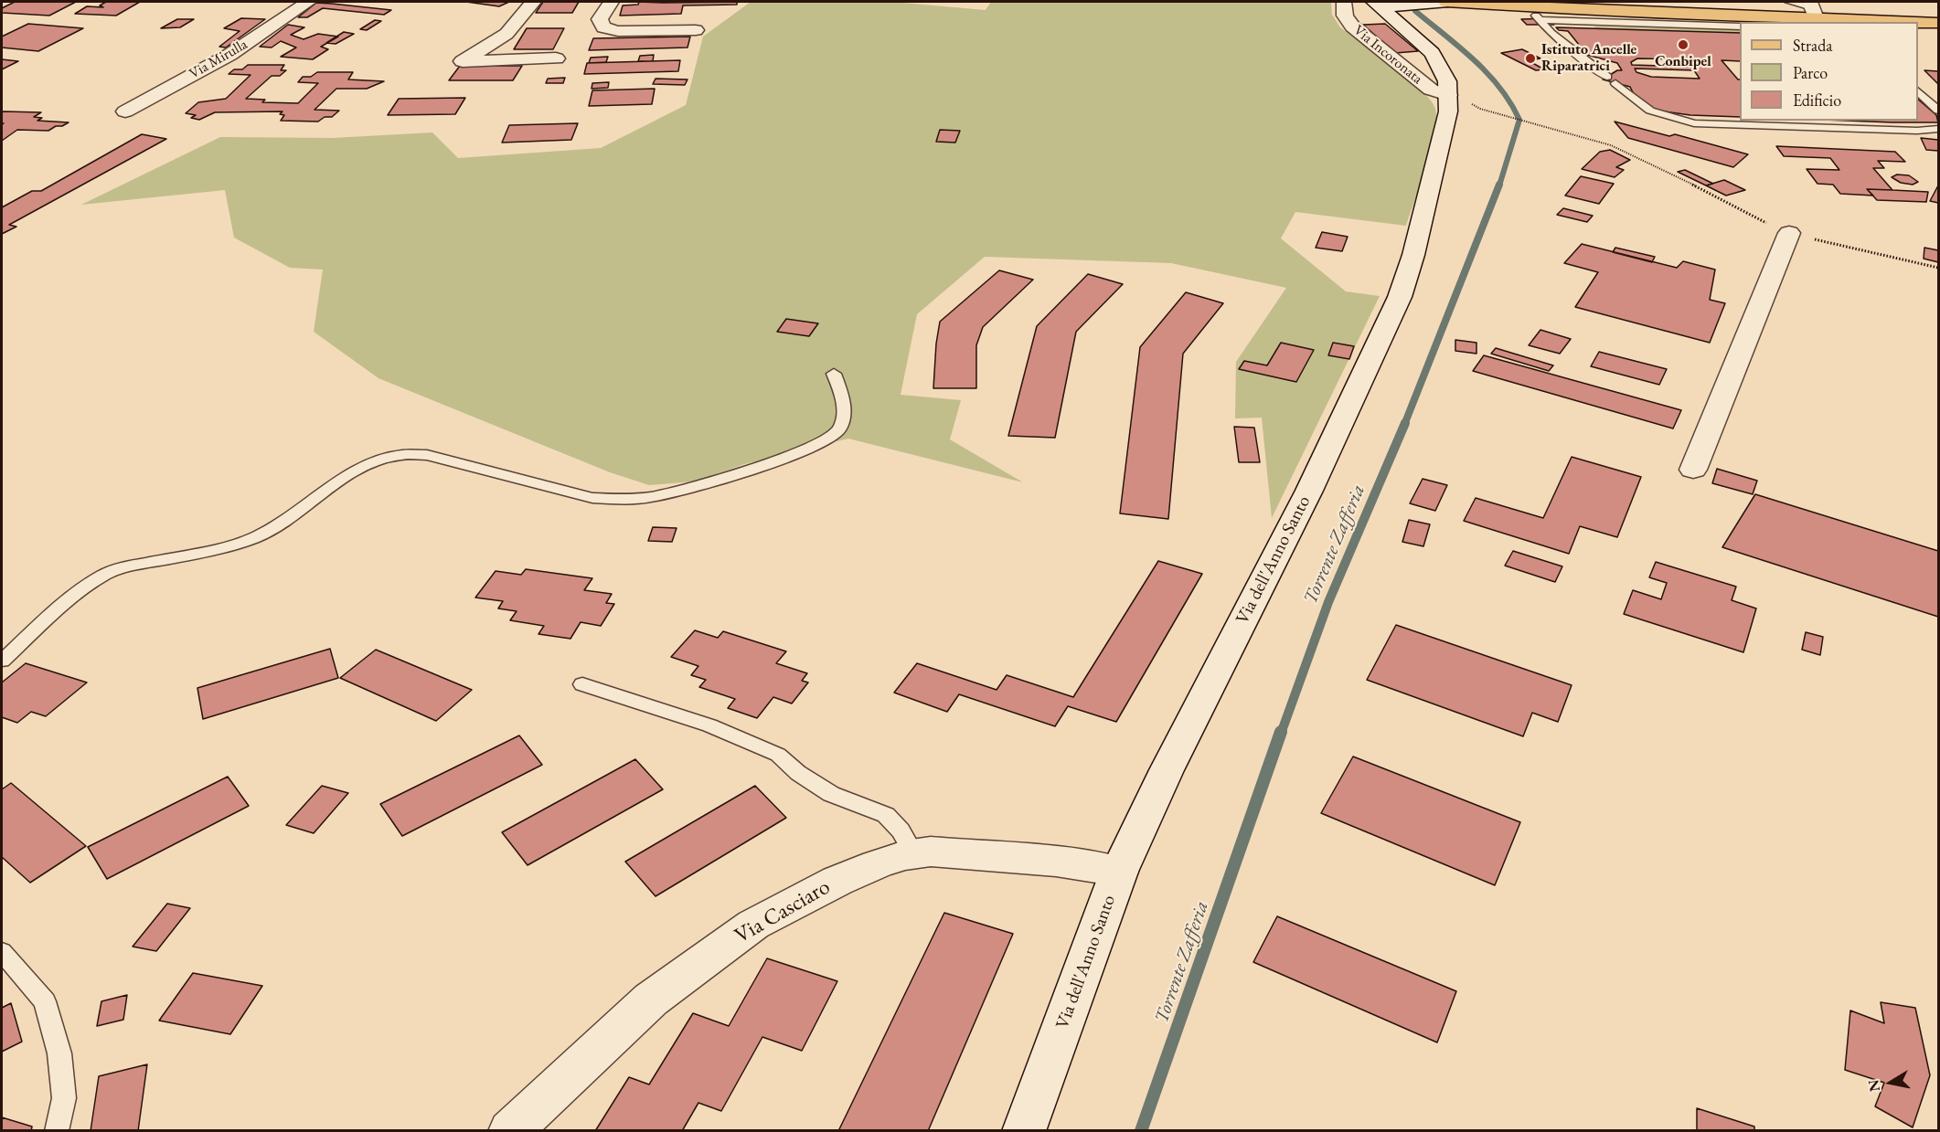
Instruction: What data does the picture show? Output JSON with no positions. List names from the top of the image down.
{
  "streets": {
    "street": [
      "Via Incoronata",
      "Via Mirulla",
      "Via dell'Anno Santo",
      "Via Casciaro"
    ]
  },
  "crossings": [
    ["Via Incoronata", "Via dell'Anno Santo"],
    ["Via dell'Anno Santo", "Via Casciaro"]
  ],
  "water": ["Torrente Zafferia"],
  "places": ["Conbipel", "Istituto Ancelle Riparatrici"],
  "legend": ["Strada", "Parco", "Edificio"],
  "north": "left"
}
